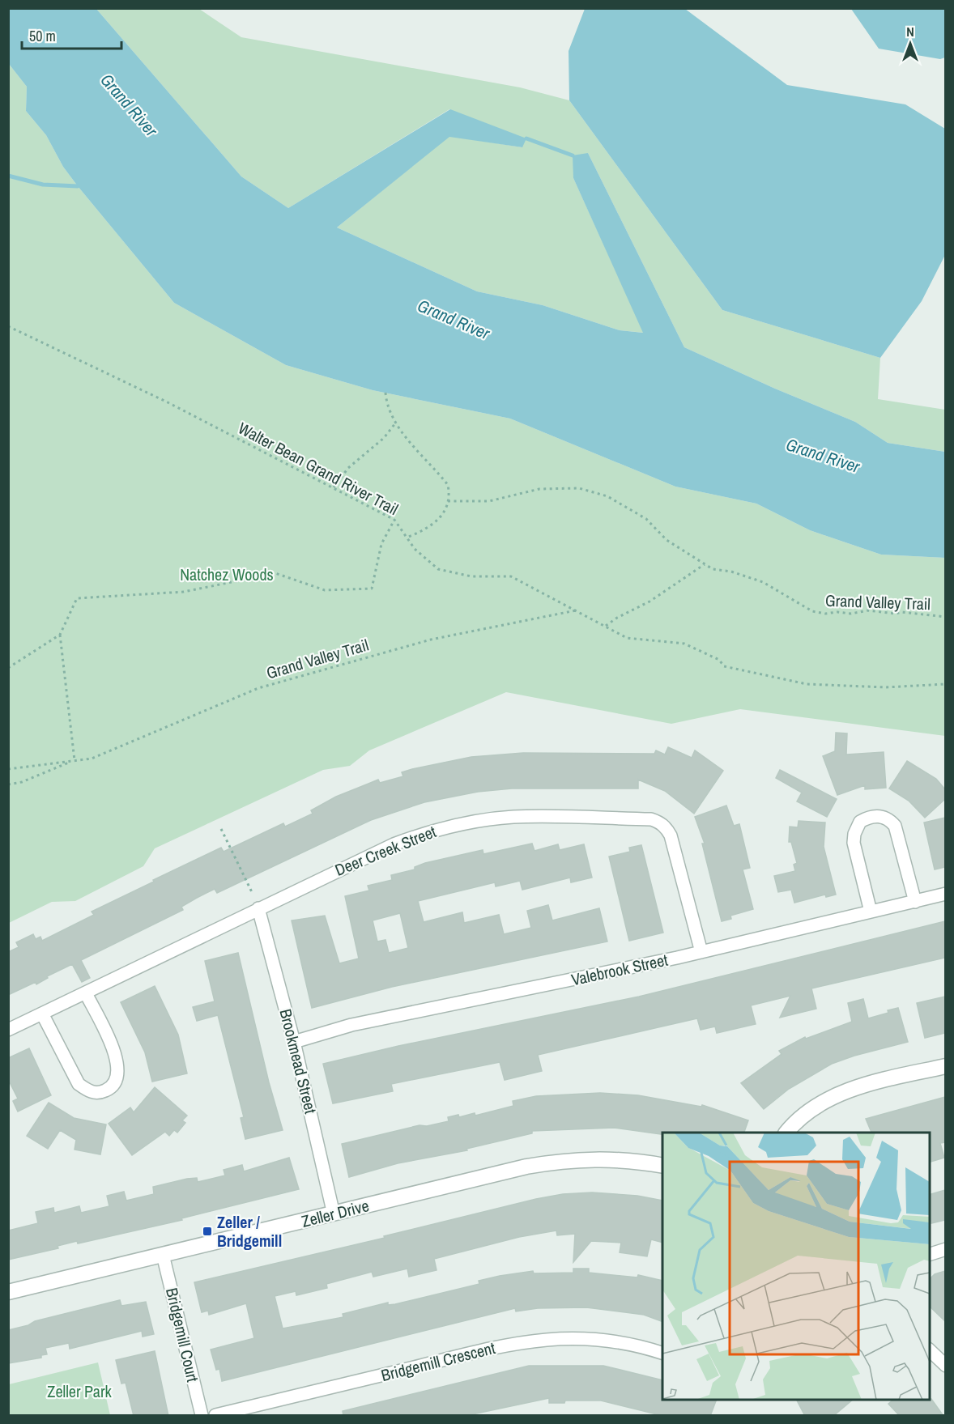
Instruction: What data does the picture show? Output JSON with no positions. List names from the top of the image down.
{
  "streets": {
    "street": [
      "Deer Creek Street",
      "Valebrook Street",
      "Brookmead Street",
      "Zeller Drive",
      "Bridgemill Court",
      "Bridgemill Crescent"
    ],
    "path": ["Walter Bean Grand River Trail", "Grand Valley Trail"]
  },
  "crossings": [
    ["Walter Bean Grand River Trail", "Grand Valley Trail"],
    ["Deer Creek Street", "Valebrook Street"],
    ["Deer Creek Street", "Brookmead Street"],
    ["Valebrook Street", "Brookmead Street"],
    ["Brookmead Street", "Zeller Drive"],
    ["Zeller Drive", "Bridgemill Court"]
  ],
  "water": ["Grand River"],
  "parks": ["Natchez Woods", "Zeller Park"],
  "places": {
    "transit": ["Zeller / Bridgemill"]
  },
  "scale_bar": "50 m",
  "north": "top"
}
